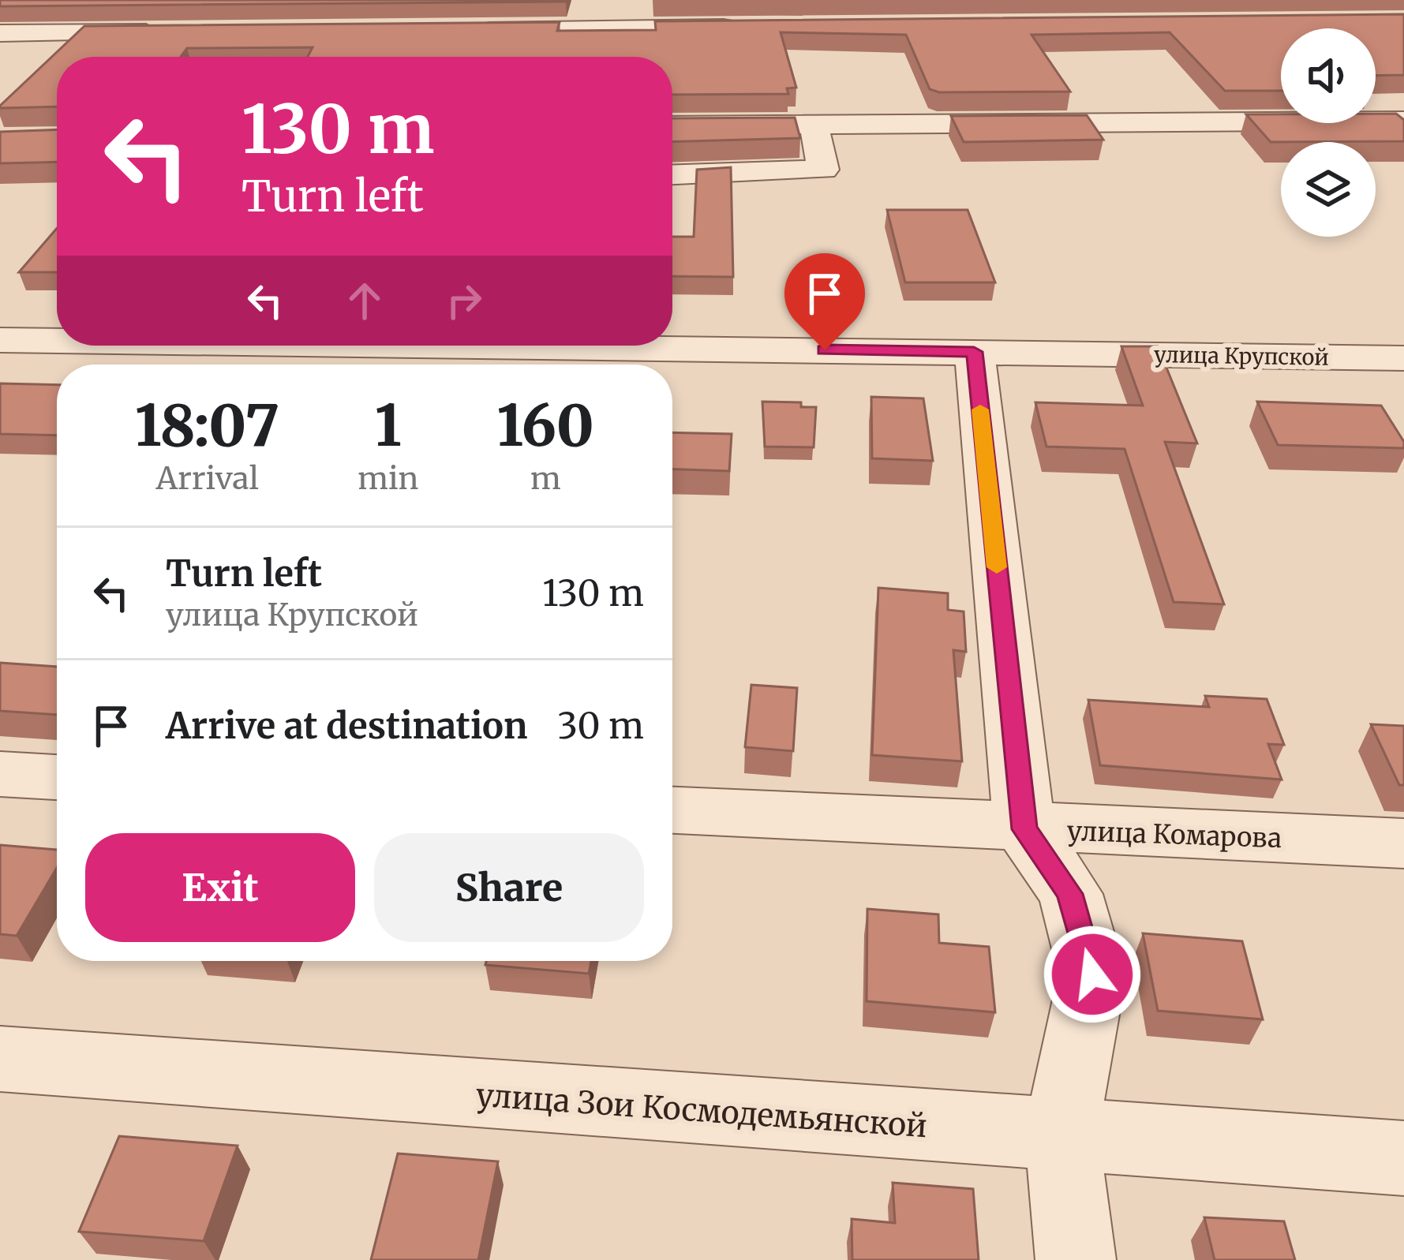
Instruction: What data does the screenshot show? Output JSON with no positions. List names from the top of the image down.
{
  "streets": {
    "street": ["улица Крупской", "улица Комарова", "улица Зои Космодемьянской"]
  },
  "page": {
    "turn": ["130 m", "Turn left"],
    "eta": [
      "18:07",
      "Arrival",
      "1",
      "min",
      "160",
      "m"
    ],
    "list": [
      {
        "name": "Turn left",
        "note": "улица Крупской",
        "value": "130 m"
      },
      {
        "name": "Arrive at destination",
        "value": "30 m"
      }
    ],
    "buttons": ["Exit", "Share"]
  }
}
